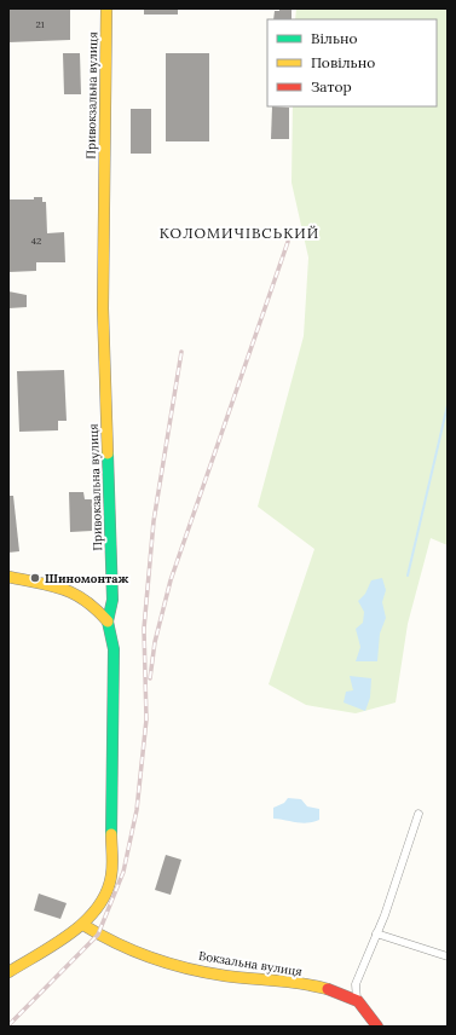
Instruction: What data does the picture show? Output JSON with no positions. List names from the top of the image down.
{
  "streets": {
    "main road": ["Привокзальна вулиця", "Вокзальна вулиця"]
  },
  "crossings": [
    ["Привокзальна вулиця", "Вокзальна вулиця"]
  ],
  "districts": ["КОЛОМИЧІВСЬКИЙ"],
  "places": ["Шиномонтаж"],
  "house_numbers": ["21", "42"],
  "legend": ["Вільно", "Повільно", "Затор"]
}
